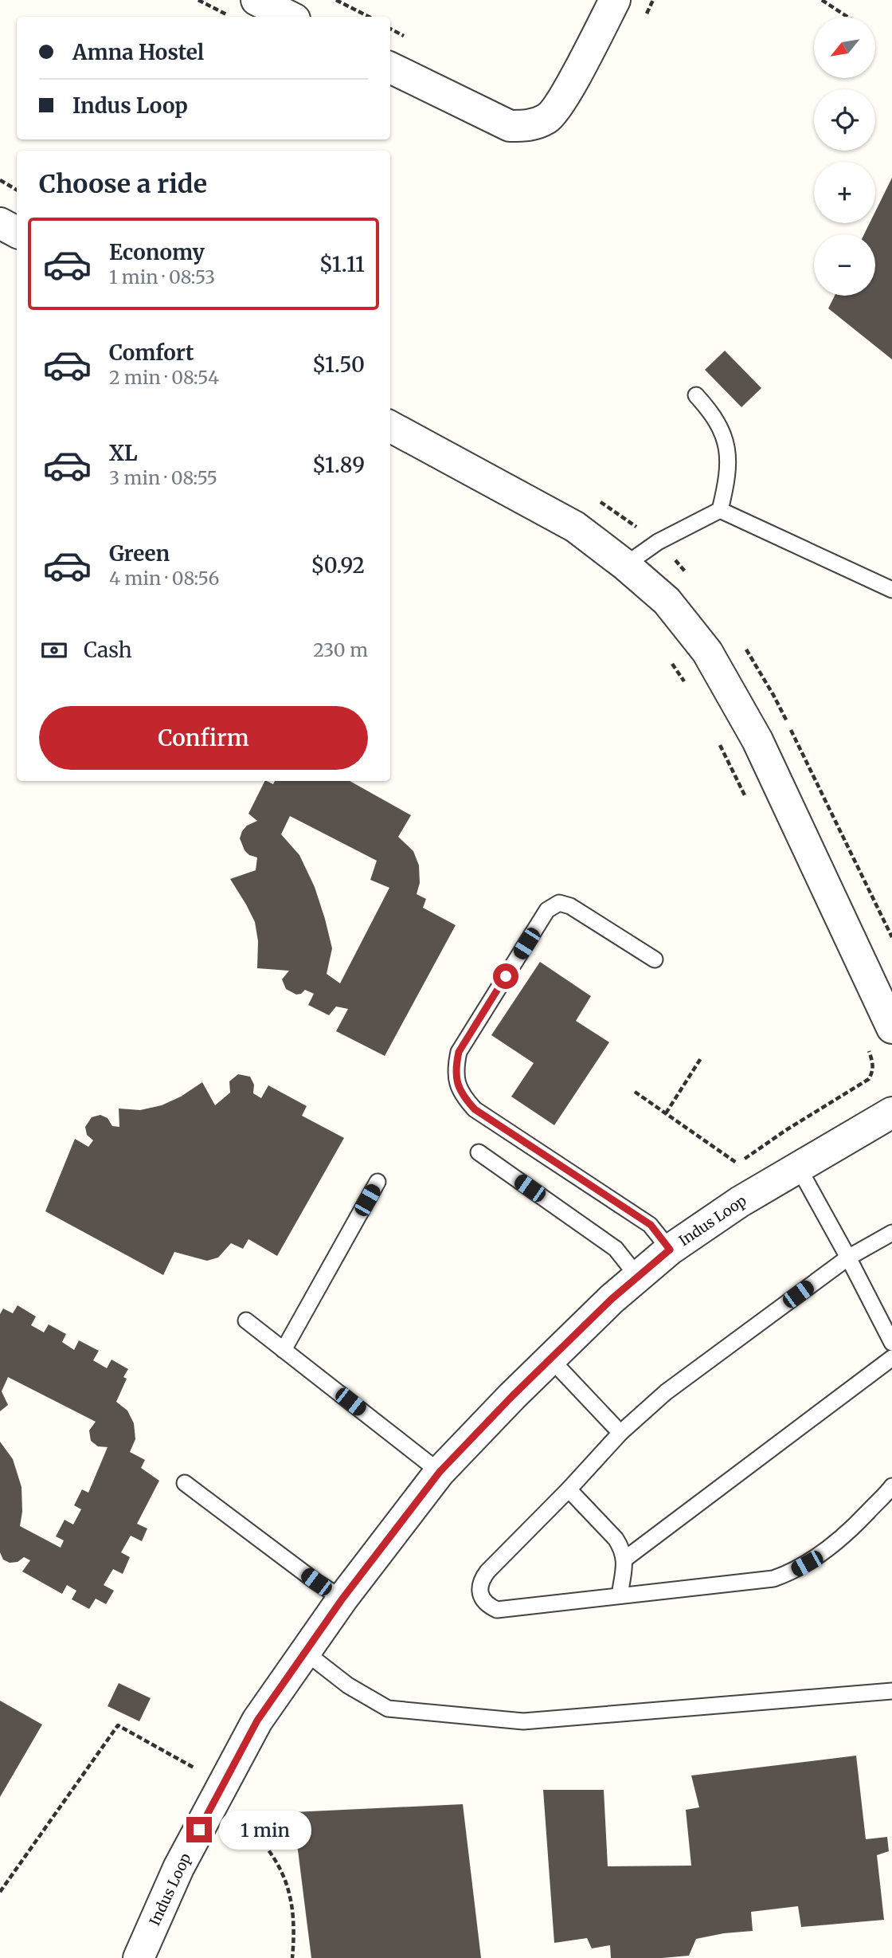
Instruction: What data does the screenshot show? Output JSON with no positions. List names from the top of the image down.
{
  "streets": {
    "street": ["Indus Loop"]
  },
  "north": "bottom left",
  "page": {
    "map_buttons": ["+", "−"],
    "banner": ["Amna Hostel", "Indus Loop"],
    "heading": "Choose a ride",
    "list": [
      {
        "name": "Economy",
        "note": "1 min · 08:53",
        "value": "$1.11"
      },
      {
        "name": "Comfort",
        "note": "2 min · 08:54",
        "value": "$1.50"
      },
      {
        "name": "XL",
        "note": "3 min · 08:55",
        "value": "$1.89"
      },
      {
        "name": "Green",
        "note": "4 min · 08:56",
        "value": "$0.92"
      }
    ],
    "pay": ["Cash", "230 m"],
    "buttons": "Confirm",
    "bubble": "1 min"
  }
}
